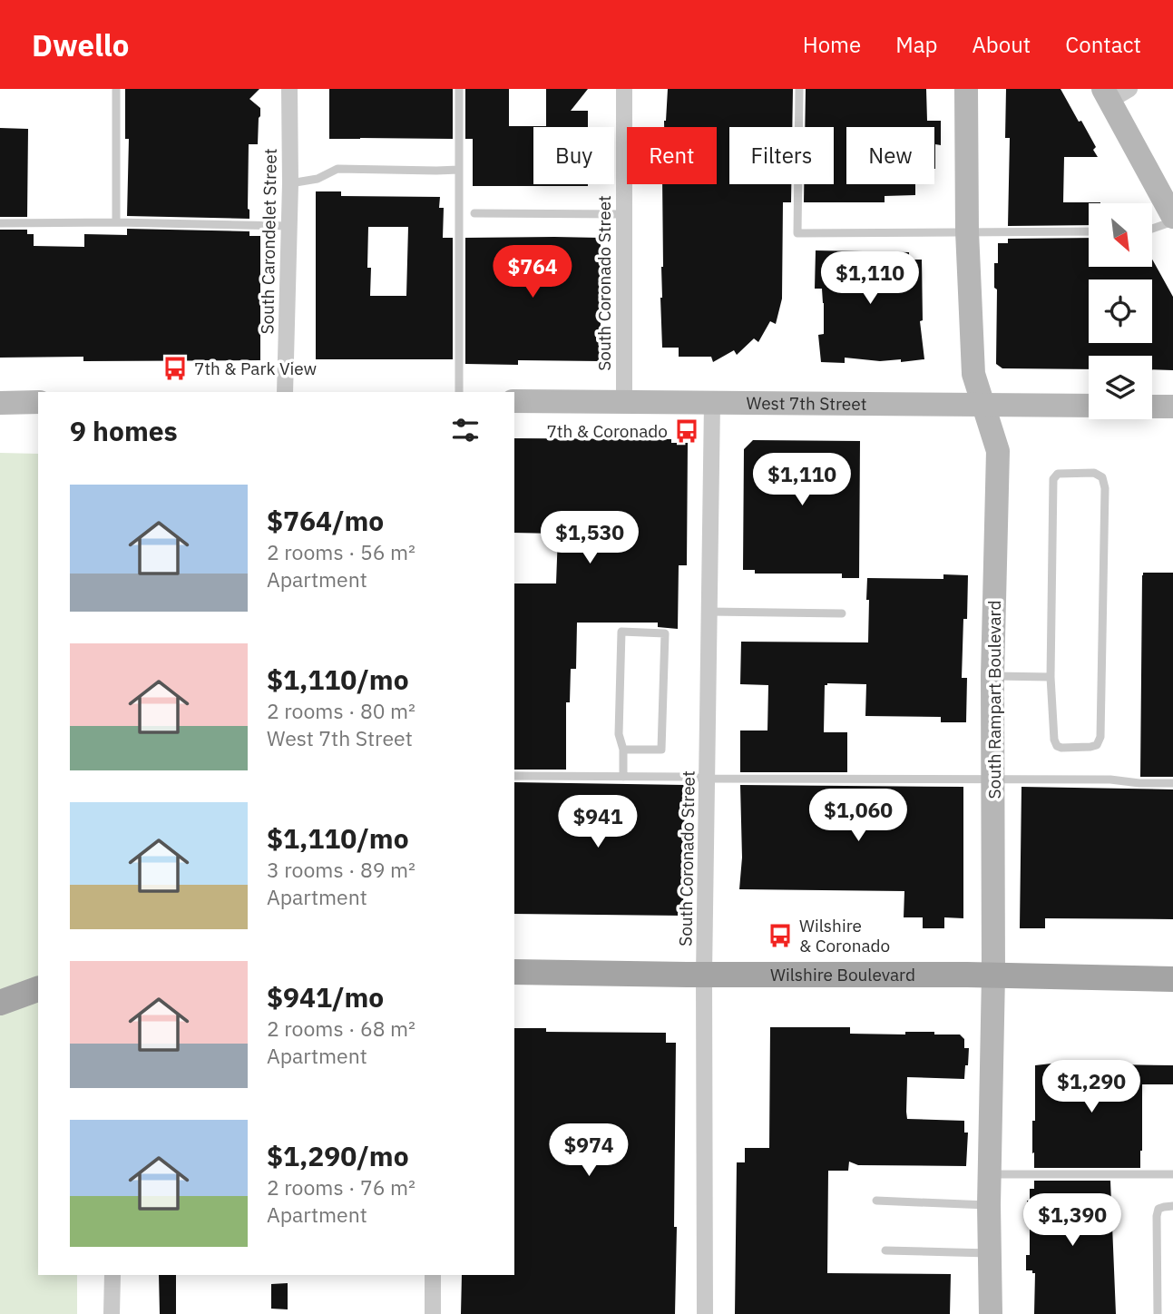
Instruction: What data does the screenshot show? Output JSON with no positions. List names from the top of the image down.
{
  "streets": {
    "main road": ["Wilshire Boulevard"],
    "street": [
      "South Carondelet Street",
      "South Coronado Street",
      "West 7th Street",
      "South Rampart Boulevard"
    ]
  },
  "crossings": [
    ["South Coronado Street", "West 7th Street"],
    ["South Coronado Street", "Wilshire Boulevard"],
    ["West 7th Street", "South Rampart Boulevard"],
    ["South Rampart Boulevard", "Wilshire Boulevard"]
  ],
  "places": {
    "bus stop": ["7th & Park View", "7th & Coronado", "Wilshire & Coronado"]
  },
  "north": "bottom right",
  "page": {
    "header": "Dwello",
    "nav": [
      "Home",
      "Map",
      "About",
      "Contact"
    ],
    "chip": [
      "Buy",
      "Rent",
      "Filters",
      "New"
    ],
    "price": [
      "$764",
      "$1,110",
      "$1,110",
      "$1,530",
      "$1,060",
      "$941",
      "$1,290",
      "$974",
      "$1,390"
    ],
    "heading": "9 homes",
    "list": [
      {
        "name": "$764/mo",
        "note": "2 rooms · 56 m² · Apartment"
      },
      {
        "name": "$1,110/mo",
        "note": "2 rooms · 80 m² · West 7th Street"
      },
      {
        "name": "$1,110/mo",
        "note": "3 rooms · 89 m² · Apartment"
      },
      {
        "name": "$941/mo",
        "note": "2 rooms · 68 m² · Apartment"
      },
      {
        "name": "$1,290/mo",
        "note": "2 rooms · 76 m² · Apartment"
      }
    ]
  }
}
